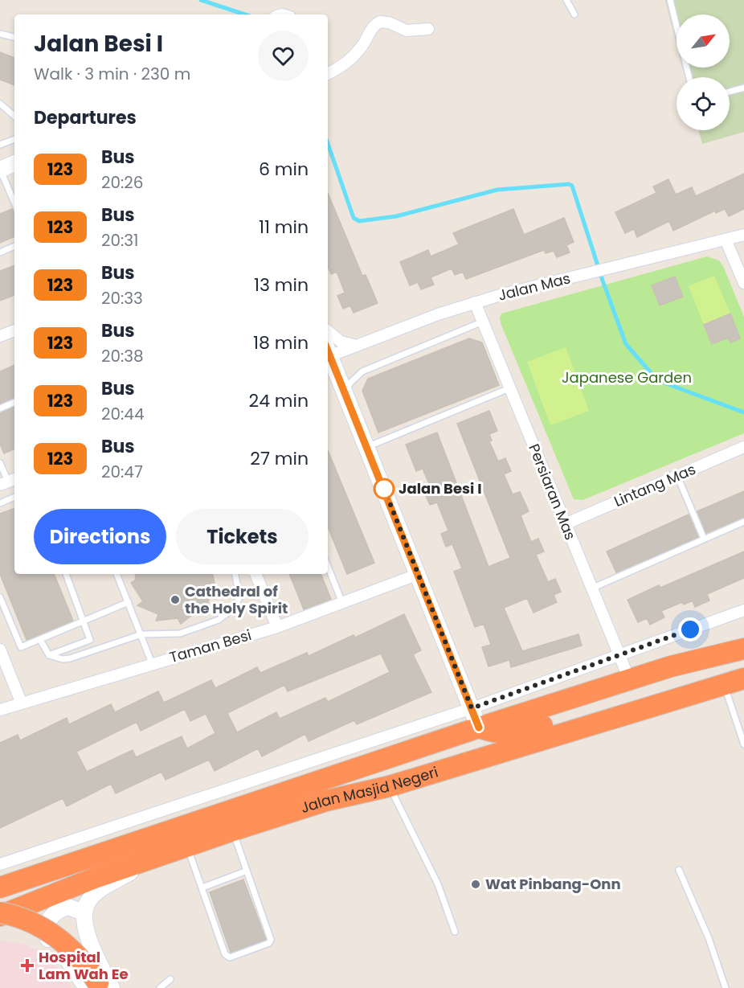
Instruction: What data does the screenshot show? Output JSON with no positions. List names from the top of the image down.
{
  "streets": {
    "highway": ["Jalan Masjid Negeri"],
    "street": [
      "Jalan Mas",
      "Lintang Mas",
      "Persiaran Mas",
      "Taman Besi"
    ]
  },
  "crossings": [
    ["Jalan Mas", "Persiaran Mas"],
    ["Lintang Mas", "Persiaran Mas"],
    ["Persiaran Mas", "Jalan Masjid Negeri"]
  ],
  "parks": ["Japanese Garden"],
  "places": {
    "other": ["Jalan Besi I", "Cathedral of the Holy Spirit", "Wat Pinbang-Onn"],
    "health": ["Hospital Lam Wah Ee"]
  },
  "lines": ["bus line 123"],
  "north": "top right",
  "page": {
    "heading": [
      ["Jalan Besi I", "Walk · 3 min · 230 m"],
      "Departures"
    ],
    "list": [
      {
        "mark": "123",
        "name": "Bus",
        "note": "20:26",
        "value": "6 min"
      },
      {
        "mark": "123",
        "name": "Bus",
        "note": "20:31",
        "value": "11 min"
      },
      {
        "mark": "123",
        "name": "Bus",
        "note": "20:33",
        "value": "13 min"
      },
      {
        "mark": "123",
        "name": "Bus",
        "note": "20:38",
        "value": "18 min"
      },
      {
        "mark": "123",
        "name": "Bus",
        "note": "20:44",
        "value": "24 min"
      },
      {
        "mark": "123",
        "name": "Bus",
        "note": "20:47",
        "value": "27 min"
      }
    ],
    "buttons": ["Directions", "Tickets"]
  }
}
